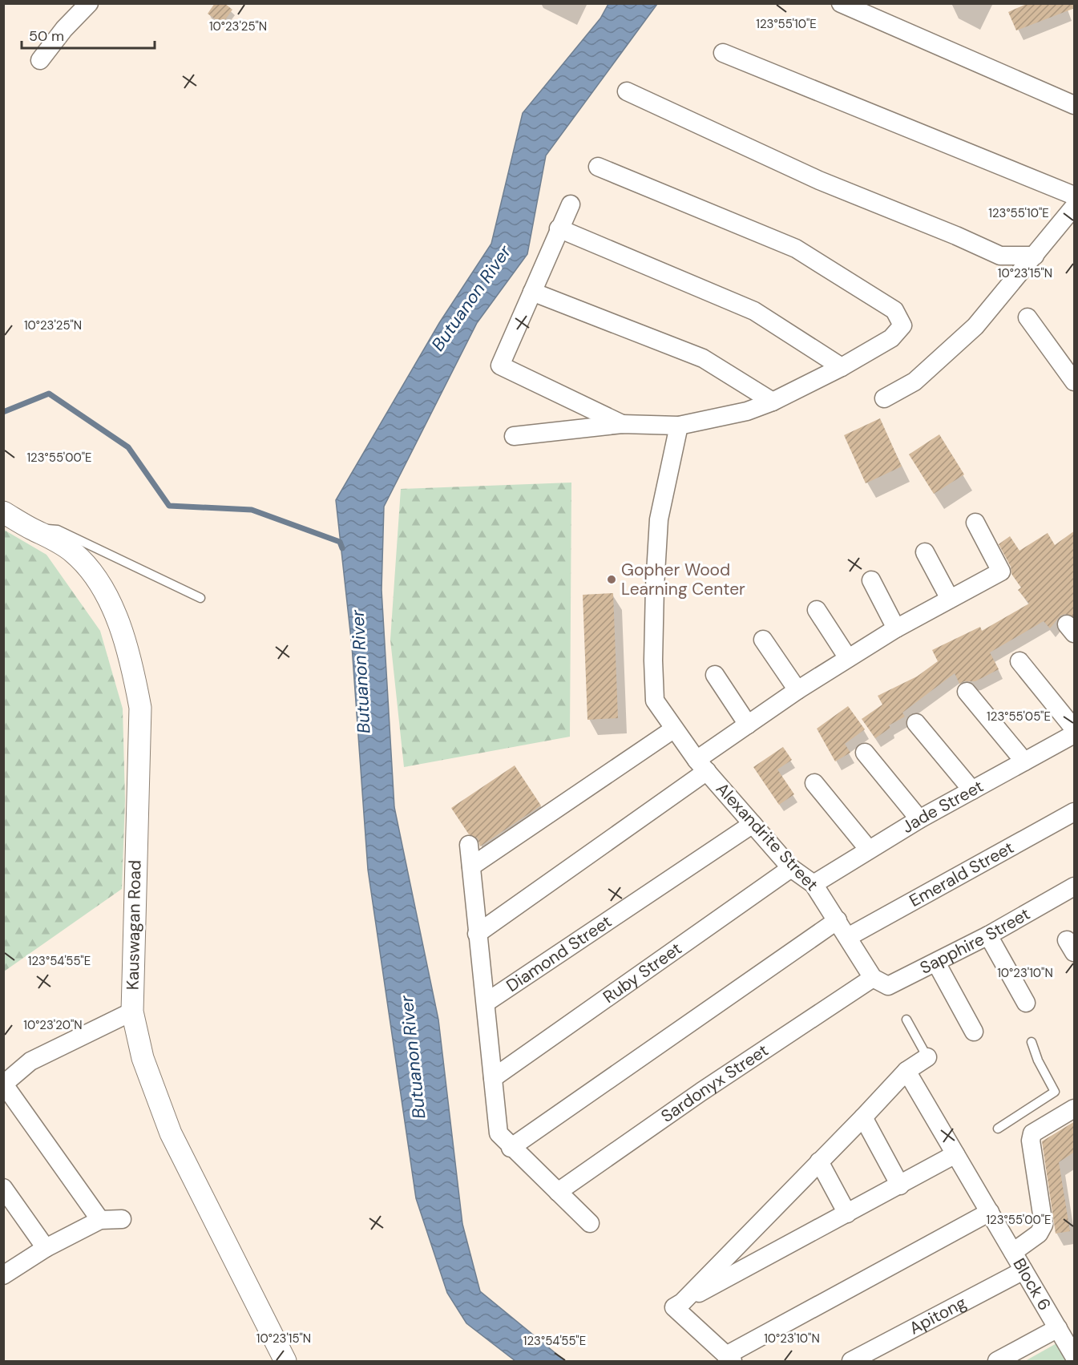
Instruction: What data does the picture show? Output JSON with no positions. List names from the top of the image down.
{
  "streets": {
    "street": [
      "Jade Street",
      "Alexandrite Street",
      "Emerald Street",
      "Kauswagan Road",
      "Sapphire Street",
      "Diamond Street",
      "Ruby Street",
      "Sardonyx Street",
      "Block 6",
      "Apitong"
    ]
  },
  "crossings": [
    ["Jade Street", "Alexandrite Street"],
    ["Alexandrite Street", "Emerald Street"],
    ["Alexandrite Street", "Sapphire Street"],
    ["Alexandrite Street", "Diamond Street"],
    ["Alexandrite Street", "Ruby Street"],
    ["Alexandrite Street", "Sardonyx Street"],
    ["Sapphire Street", "Sardonyx Street"],
    ["Block 6", "Apitong"]
  ],
  "water": ["Butuanon River"],
  "places": ["Gopher Wood Learning Center"],
  "scale_bar": "50 m",
  "coordinates": [
    "123°55'10\"E",
    "10°23'25\"N",
    "10°23'15\"N",
    "123°55'00\"E",
    "123°55'05\"E",
    "123°54'55\"E",
    "10°23'10\"N",
    "10°23'20\"N"
  ]
}
